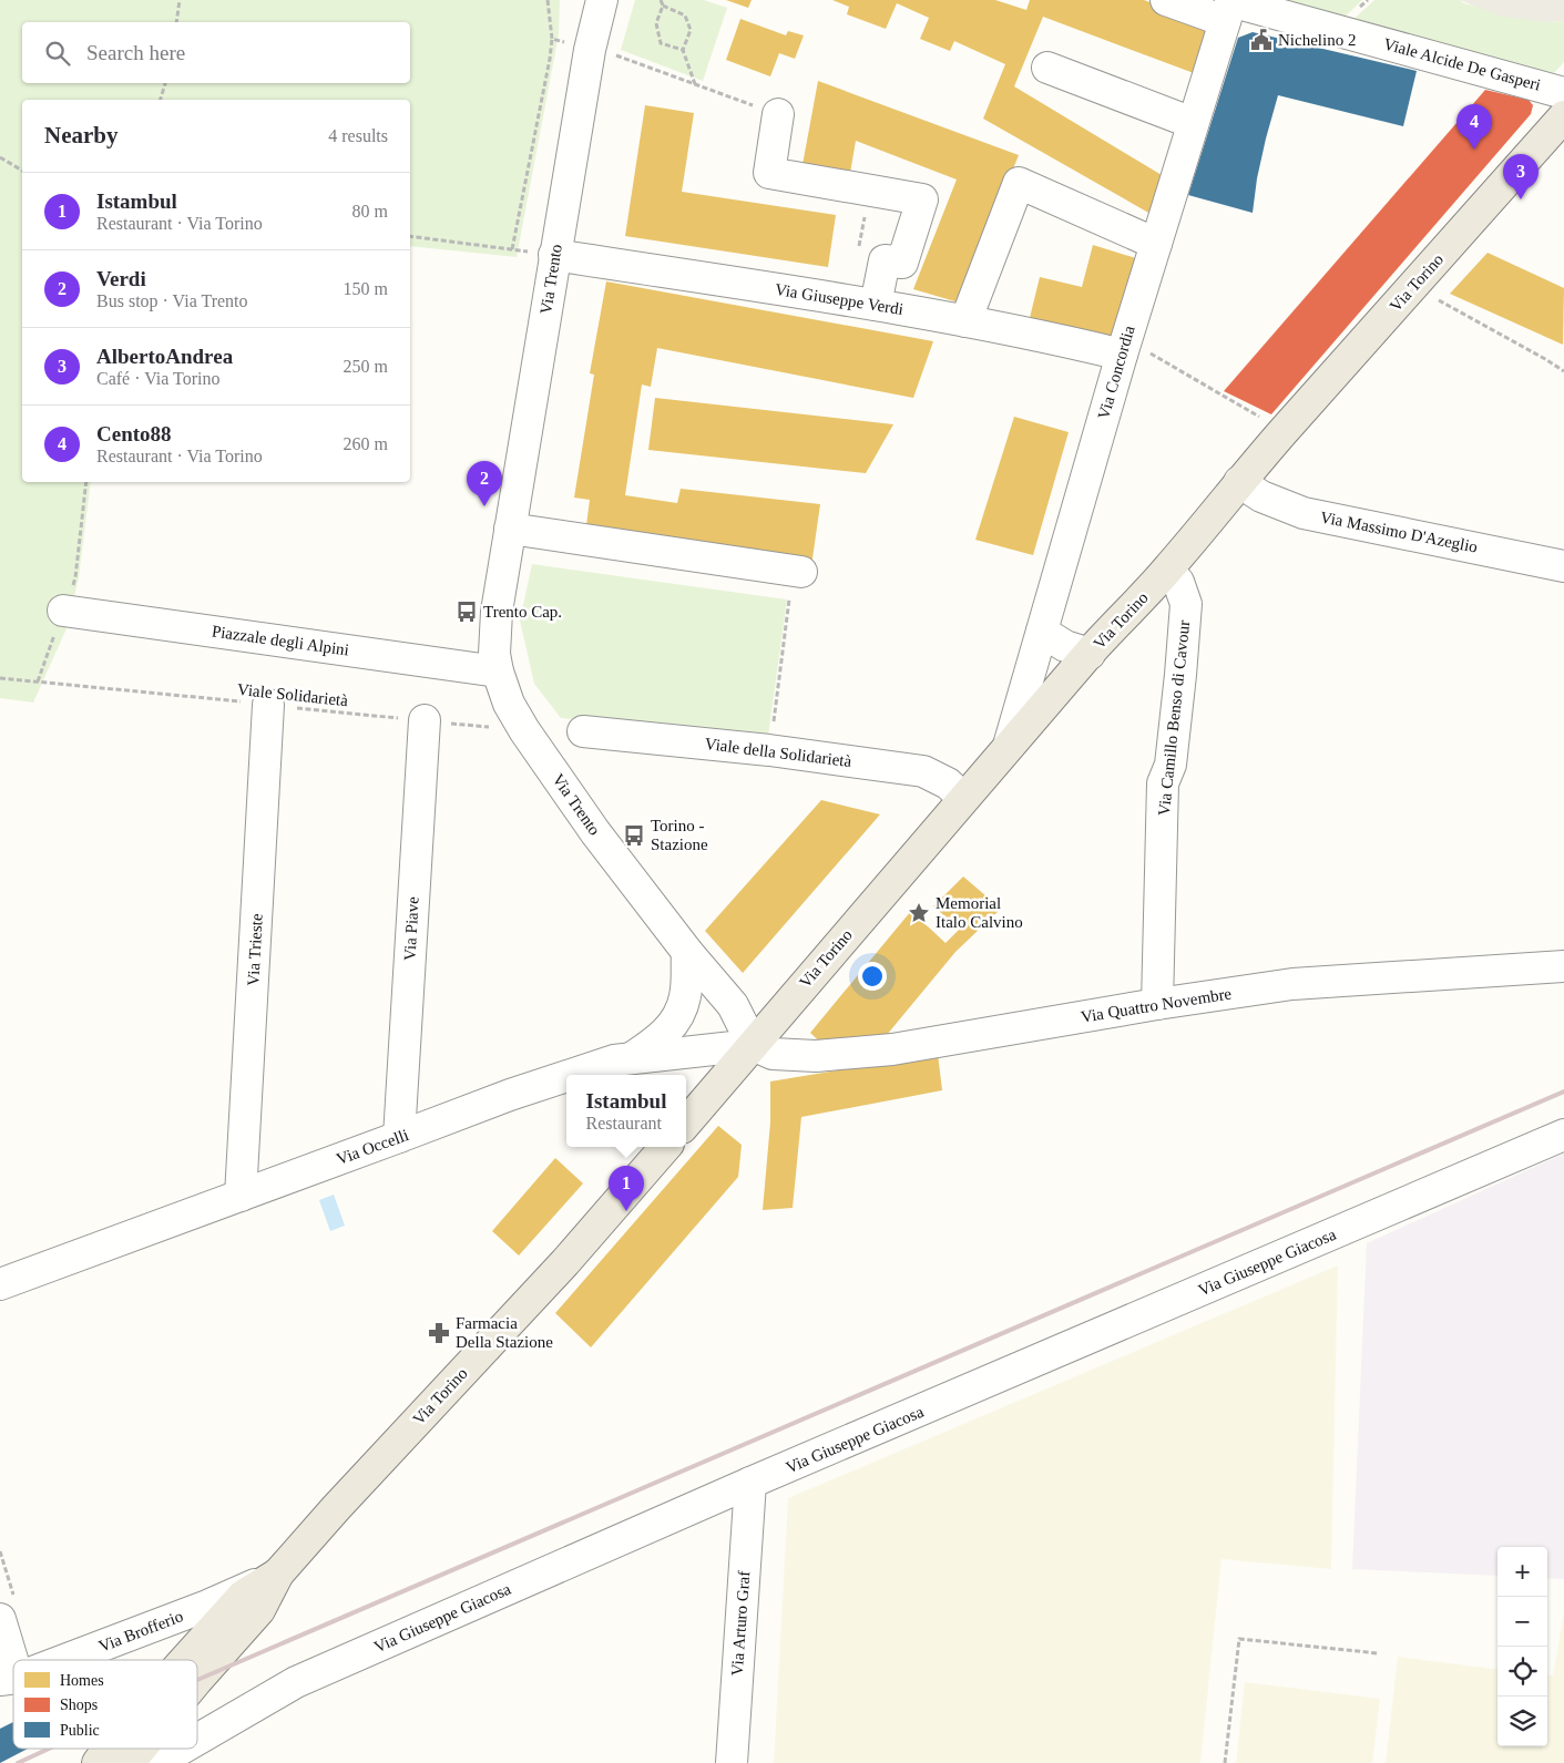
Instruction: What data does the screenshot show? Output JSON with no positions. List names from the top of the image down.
{
  "streets": {
    "main road": ["Via Torino"],
    "street": [
      "Viale Alcide De Gasperi",
      "Via Trento",
      "Via Giuseppe Verdi",
      "Via Concordia",
      "Via Massimo D'Azeglio",
      "Piazzale degli Alpini",
      "Via Camillo Benso di Cavour",
      "Viale della Solidarietà",
      "Via Piave",
      "Via Trieste",
      "Via Quattro Novembre",
      "Via Occelli",
      "Via Giuseppe Giacosa",
      "Via Arturo Graf",
      "Via Brofferio"
    ],
    "path": ["Viale Solidarietà"]
  },
  "crossings": [
    ["Viale Alcide De Gasperi", "Via Concordia"],
    ["Via Trento", "Via Torino"],
    ["Via Trento", "Via Giuseppe Verdi"],
    ["Via Trento", "Piazzale degli Alpini"],
    ["Via Trento", "Viale Solidarietà"],
    ["Via Trento", "Via Quattro Novembre"],
    ["Via Trento", "Via Occelli"],
    ["Via Torino", "Via Concordia"],
    ["Via Torino", "Via Massimo D'Azeglio"],
    ["Via Torino", "Via Camillo Benso di Cavour"],
    ["Via Torino", "Viale della Solidarietà"],
    ["Via Torino", "Via Quattro Novembre"],
    ["Via Torino", "Via Occelli"],
    ["Via Torino", "Via Brofferio"],
    ["Via Giuseppe Verdi", "Via Concordia"],
    ["Viale Solidarietà", "Via Piave"],
    ["Viale Solidarietà", "Via Trieste"],
    ["Via Camillo Benso di Cavour", "Via Quattro Novembre"],
    ["Via Piave", "Via Occelli"],
    ["Via Trieste", "Via Occelli"],
    ["Via Quattro Novembre", "Via Occelli"],
    ["Via Giuseppe Giacosa", "Via Arturo Graf"]
  ],
  "places": {
    "public building": ["Nichelino 2"],
    "bus stop": ["Trento Cap.", "Torino - Stazione"],
    "place": ["Memorial Italo Calvino"],
    "pharmacy": ["Farmacia Della Stazione"]
  },
  "legend": ["Homes", "Shops", "Public"],
  "page": {
    "search": "Search here",
    "heading": ["Nearby", "4 results"],
    "pins": [
      "4",
      "3",
      "2",
      "1"
    ],
    "list": [
      {
        "mark": "1",
        "name": "Istambul",
        "note": "Restaurant · Via Torino",
        "value": "80 m"
      },
      {
        "mark": "2",
        "name": "Verdi",
        "note": "Bus stop · Via Trento",
        "value": "150 m"
      },
      {
        "mark": "3",
        "name": "AlbertoAndrea",
        "note": "Café · Via Torino",
        "value": "250 m"
      },
      {
        "mark": "4",
        "name": "Cento88",
        "note": "Restaurant · Via Torino",
        "value": "260 m"
      }
    ],
    "popup": ["Istambul", "Restaurant"],
    "map_buttons": ["+", "−"]
  }
}
